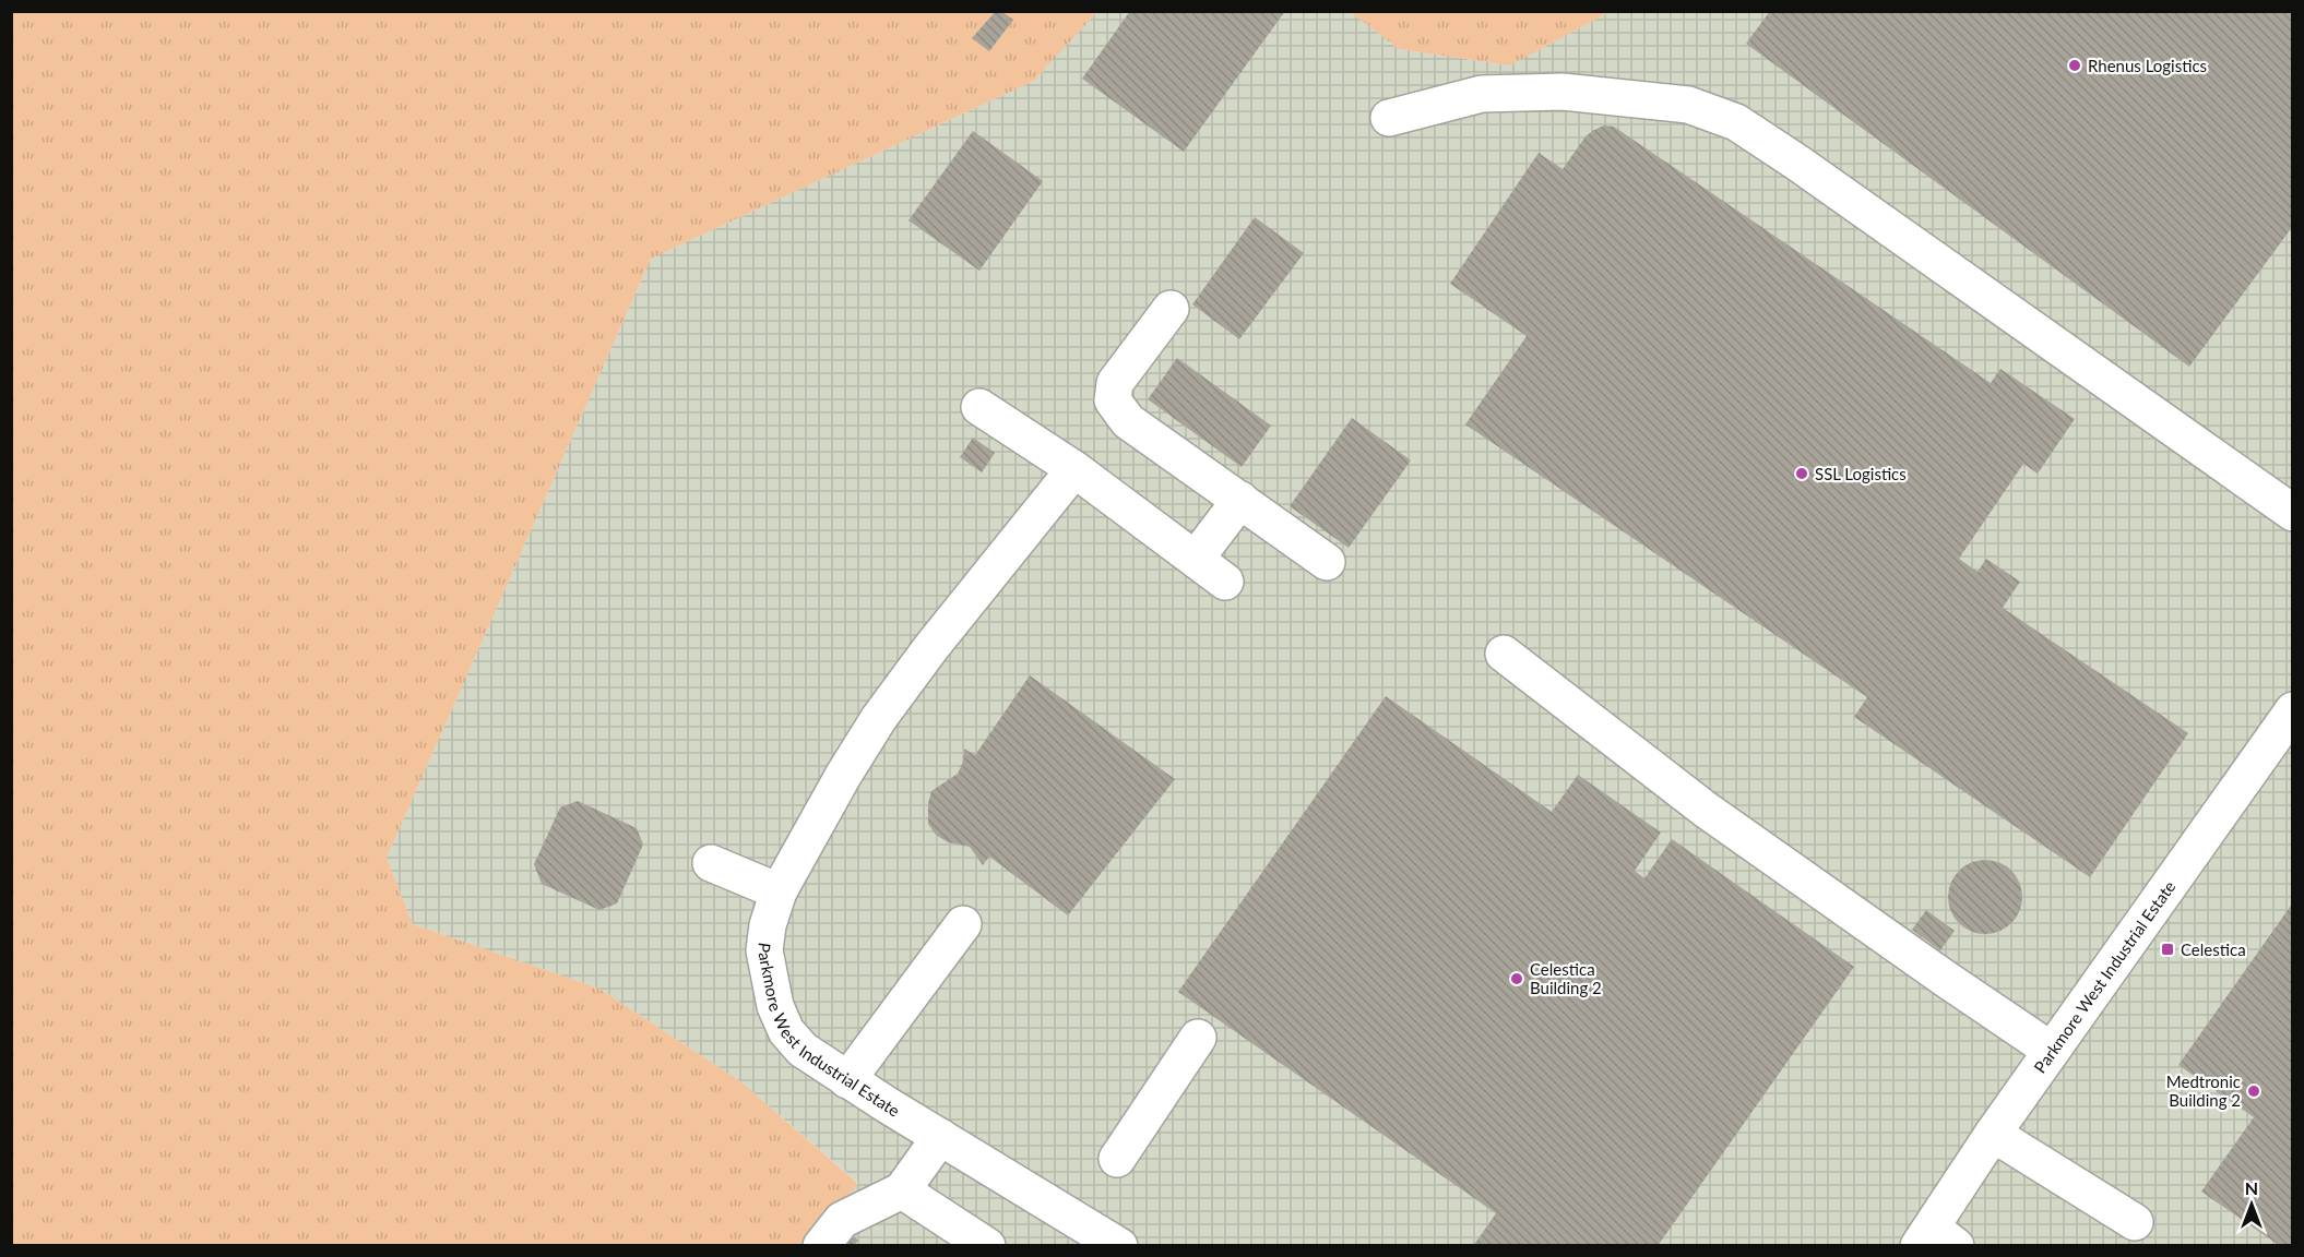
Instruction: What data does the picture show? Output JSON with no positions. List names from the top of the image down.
{
  "streets": {
    "street": ["Parkmore West Industrial Estate"]
  },
  "places": {
    "other": [
      "Rhenus Logistics",
      "SSL Logistics",
      "Celestica Building 2",
      "Medtronic Building 2"
    ],
    "transit": ["Celestica"]
  },
  "north": "top"
}
